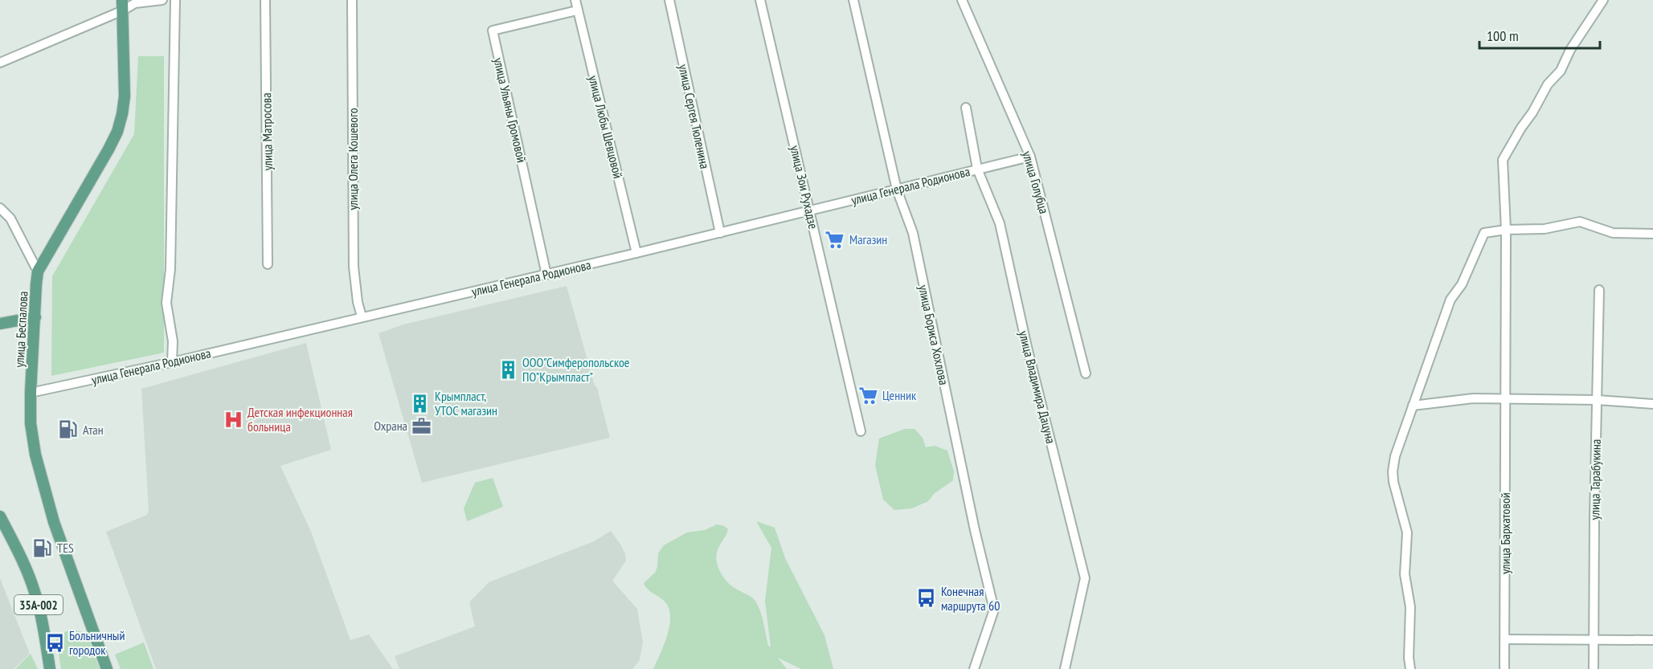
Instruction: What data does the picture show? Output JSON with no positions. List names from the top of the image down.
{
  "streets": {
    "main road": ["улица Беспалова", "35А-002"],
    "street": [
      "улица Ульяны Громовой",
      "улица Сергея Тюленина",
      "улица Любы Шевцовой",
      "улица Матросова",
      "улица Олега Кошевого",
      "улица Голубца",
      "улица Генерала Родионова",
      "улица Зои Рухадзе",
      "улица Бориса Хохлова",
      "улица Владимира Дацуна",
      "улица Тарабукина",
      "улица Бархатовой"
    ]
  },
  "crossings": [
    ["улица Ульяны Громовой", "улица Любы Шевцовой"],
    ["улица Ульяны Громовой", "улица Генерала Родионова"],
    ["улица Сергея Тюленина", "улица Генерала Родионова"],
    ["улица Любы Шевцовой", "улица Генерала Родионова"],
    ["улица Олега Кошевого", "улица Генерала Родионова"],
    ["улица Голубца", "улица Генерала Родионова"],
    ["улица Генерала Родионова", "улица Зои Рухадзе"],
    ["улица Генерала Родионова", "улица Беспалова"],
    ["улица Генерала Родионова", "улица Бориса Хохлова"],
    ["улица Генерала Родионова", "улица Владимира Дацуна"]
  ],
  "places": {
    "supermarket": ["Магазин", "Ценник"],
    "building": ["ООО\"Симферопольское ПО\"Крымпласт\"", "Крымпласт, УТОС магазин"],
    "hospital": ["Детская инфекционная больница"],
    "office": ["Охрана"],
    "fuel station": ["Атан", "TES"],
    "bus stop": ["Конечная маршрута 60", "Больничный городок"]
  },
  "scale_bar": "100 m"
}
